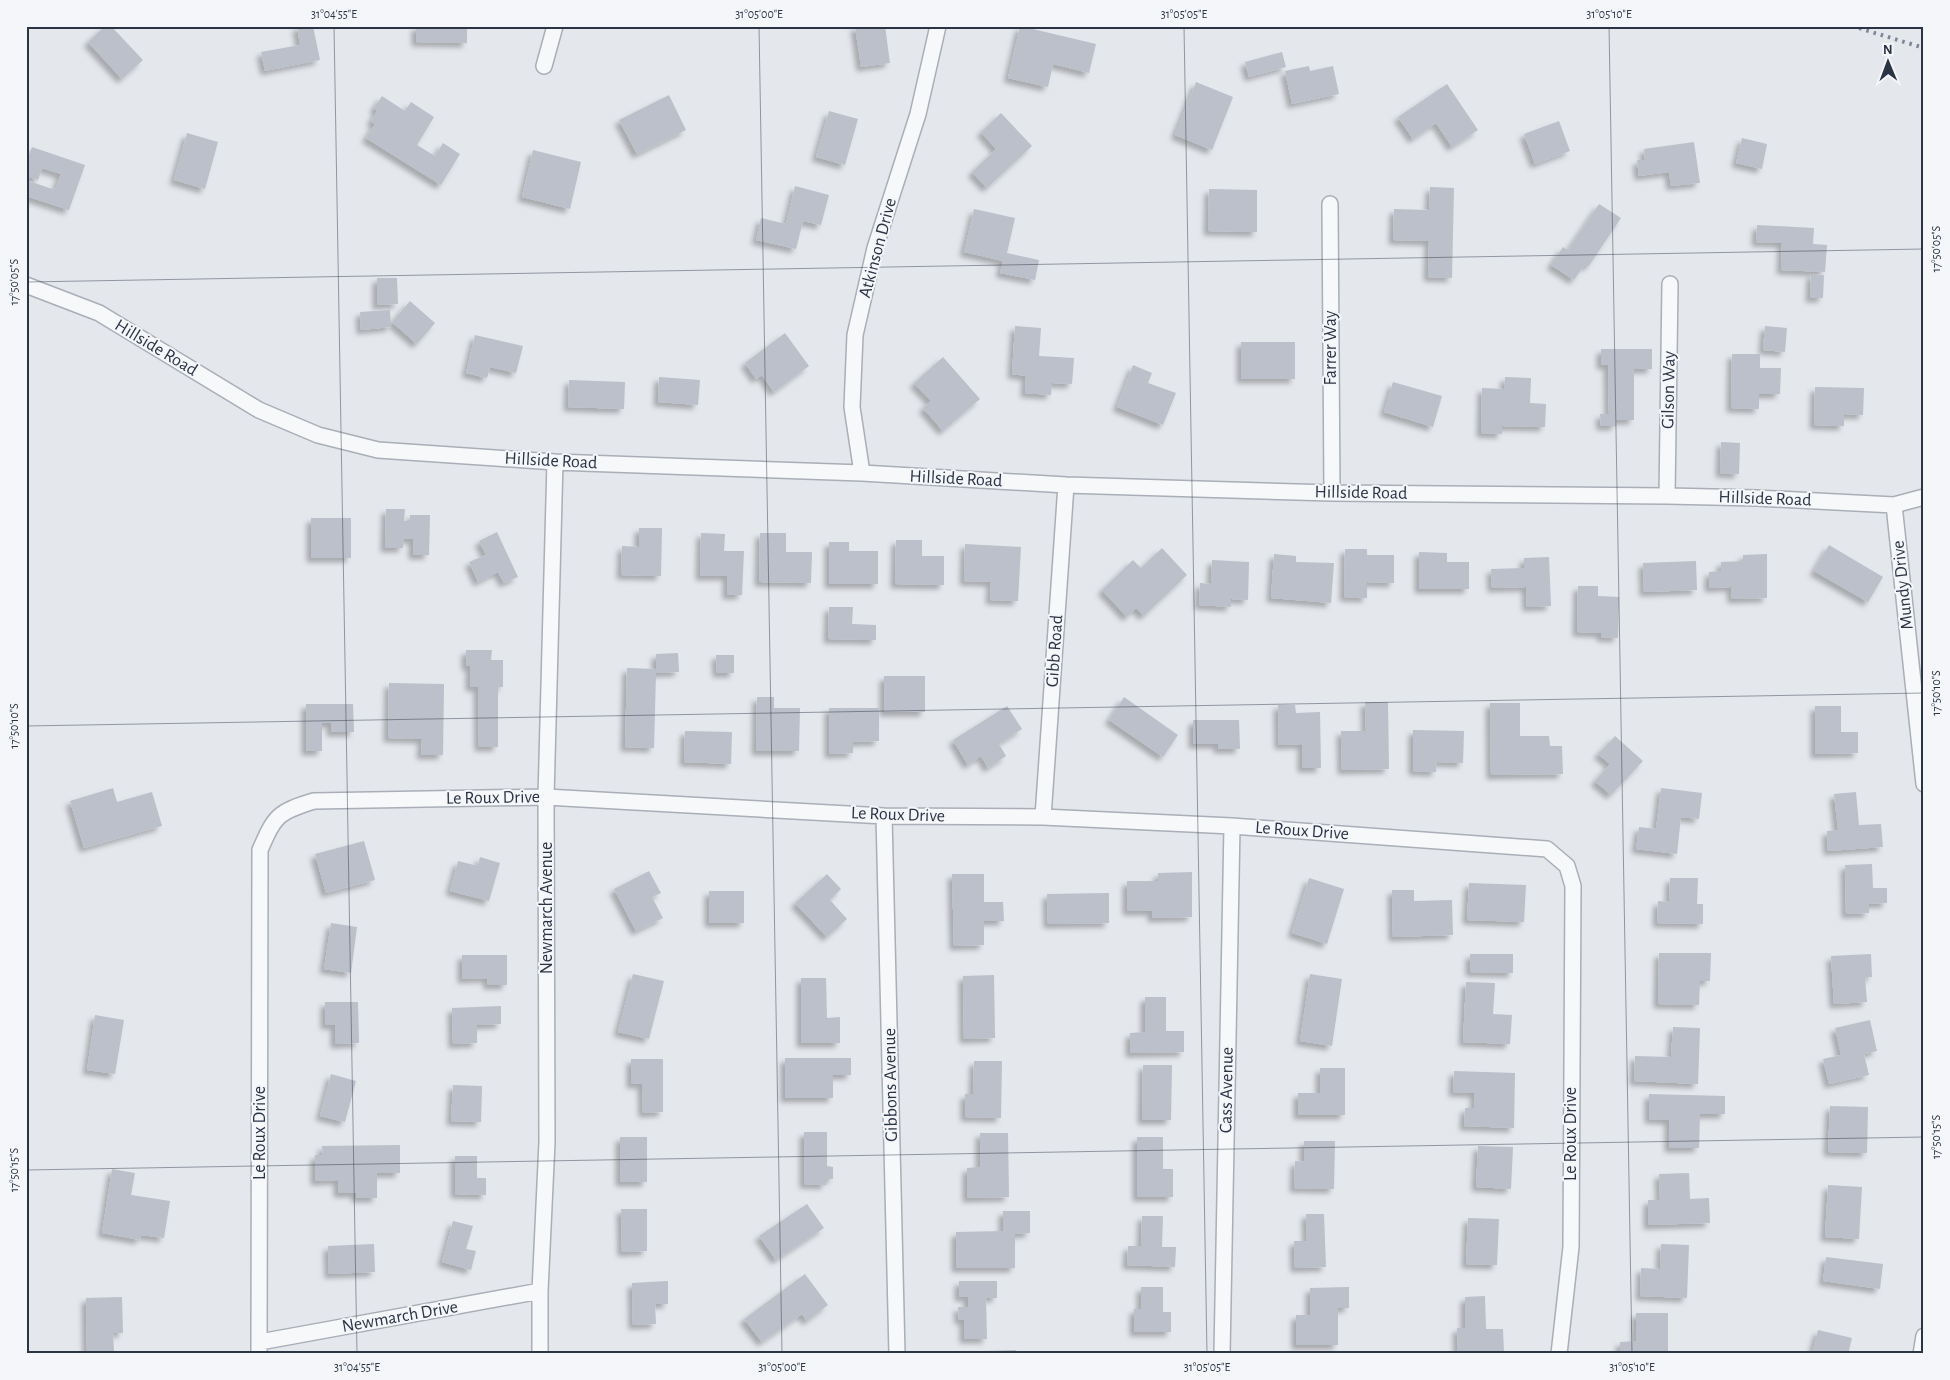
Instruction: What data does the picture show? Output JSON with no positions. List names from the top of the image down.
{
  "streets": {
    "street": [
      "Atkinson Drive",
      "Hillside Road",
      "Farrer Way",
      "Gilson Way",
      "Mundy Drive",
      "Gibb Road",
      "Le Roux Drive",
      "Newmarch Avenue",
      "Gibbons Avenue",
      "Cass Avenue",
      "Newmarch Drive"
    ]
  },
  "crossings": [
    ["Atkinson Drive", "Hillside Road"],
    ["Hillside Road", "Farrer Way"],
    ["Hillside Road", "Gilson Way"],
    ["Hillside Road", "Mundy Drive"],
    ["Hillside Road", "Gibb Road"],
    ["Hillside Road", "Newmarch Avenue"],
    ["Gibb Road", "Le Roux Drive"],
    ["Le Roux Drive", "Newmarch Avenue"],
    ["Le Roux Drive", "Gibbons Avenue"],
    ["Le Roux Drive", "Cass Avenue"],
    ["Le Roux Drive", "Newmarch Drive"],
    ["Newmarch Avenue", "Newmarch Drive"]
  ],
  "north": "top",
  "coordinates": [
    "31°04'55\"E",
    "31°05'00\"E",
    "31°05'05\"E",
    "31°05'10\"E",
    "17°50'05\"S",
    "17°50'10\"S",
    "17°50'15\"S"
  ]
}
